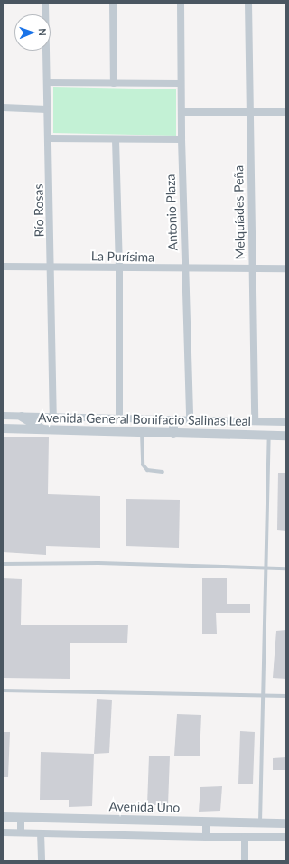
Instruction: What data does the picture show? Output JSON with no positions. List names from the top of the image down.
{
  "streets": {
    "street": [
      "Río Rosas",
      "Antonio Plaza",
      "Melquíades Peña",
      "La Purísima",
      "Avenida General Bonifacio Salinas Leal",
      "Avenida Uno"
    ]
  },
  "crossings": [
    ["Río Rosas", "La Purísima"],
    ["Antonio Plaza", "La Purísima"],
    ["Melquíades Peña", "La Purísima"]
  ],
  "north": "right"
}
